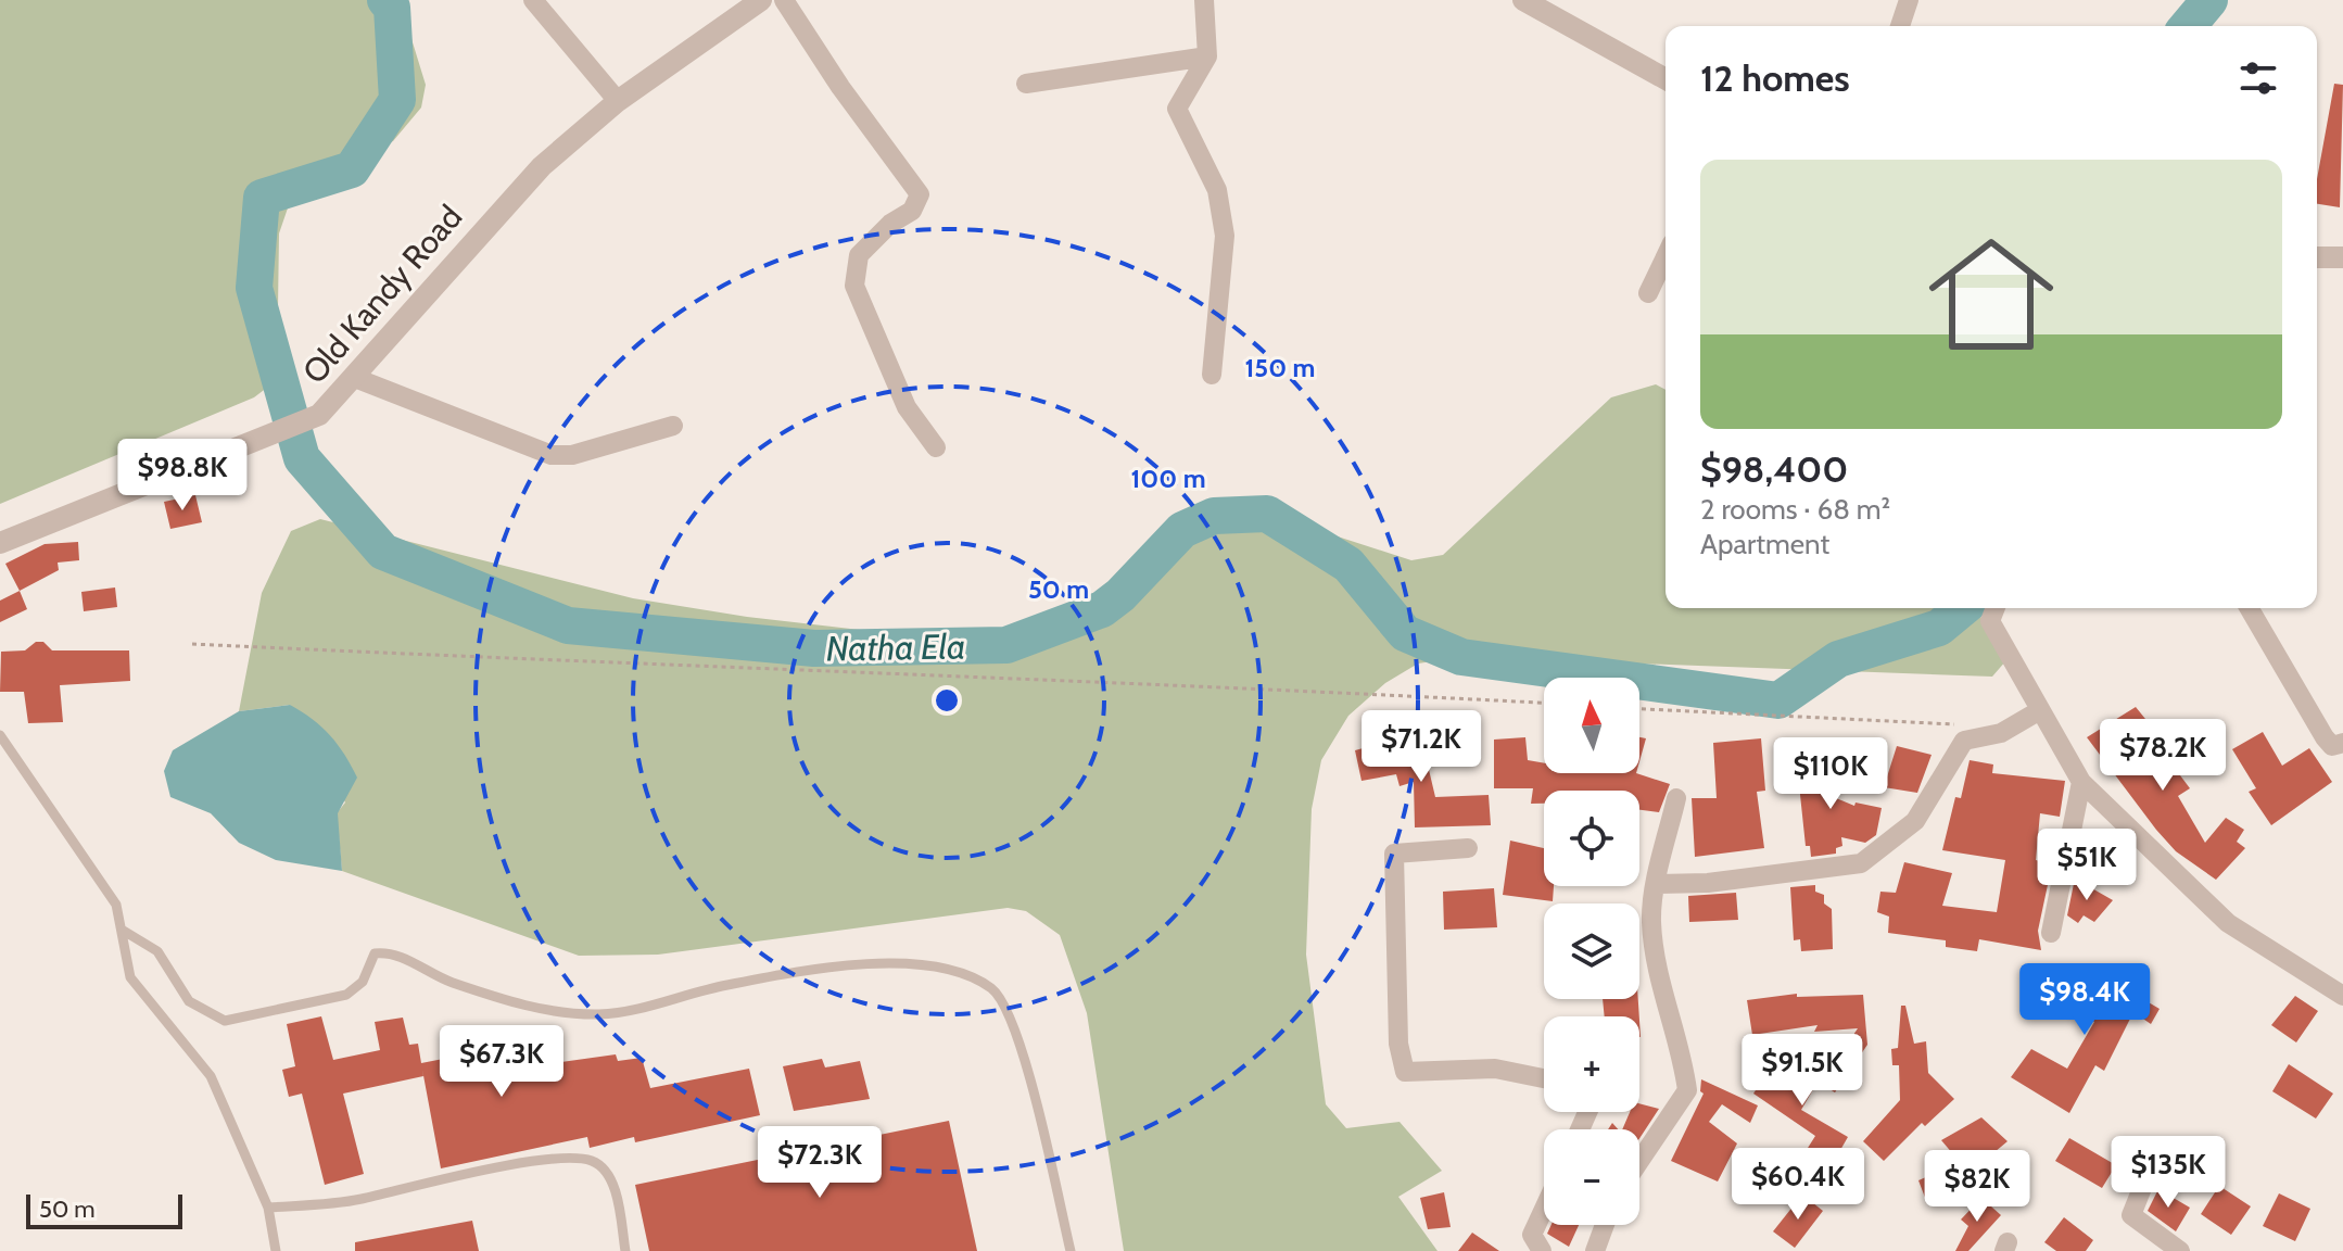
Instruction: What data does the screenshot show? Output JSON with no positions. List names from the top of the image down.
{
  "streets": {
    "street": ["Old Kandy Road"]
  },
  "water": ["Natha Ela"],
  "scale_bar": "50 m",
  "north": "top",
  "page": {
    "heading": "12 homes",
    "list": [
      {
        "name": "$98,400",
        "note": "2 rooms · 68 m² · Apartment"
      }
    ],
    "price": [
      "$98.8K",
      "$71.2K",
      "$78.2K",
      "$110K",
      "$51K",
      "$98.4K",
      "$67.3K",
      "$91.5K",
      "$72.3K",
      "$135K",
      "$60.4K",
      "$82K"
    ],
    "map_buttons": ["+", "−"],
    "scale": "50 m"
  },
  "rings": ["150 m", "100 m", "50 m"]
}
